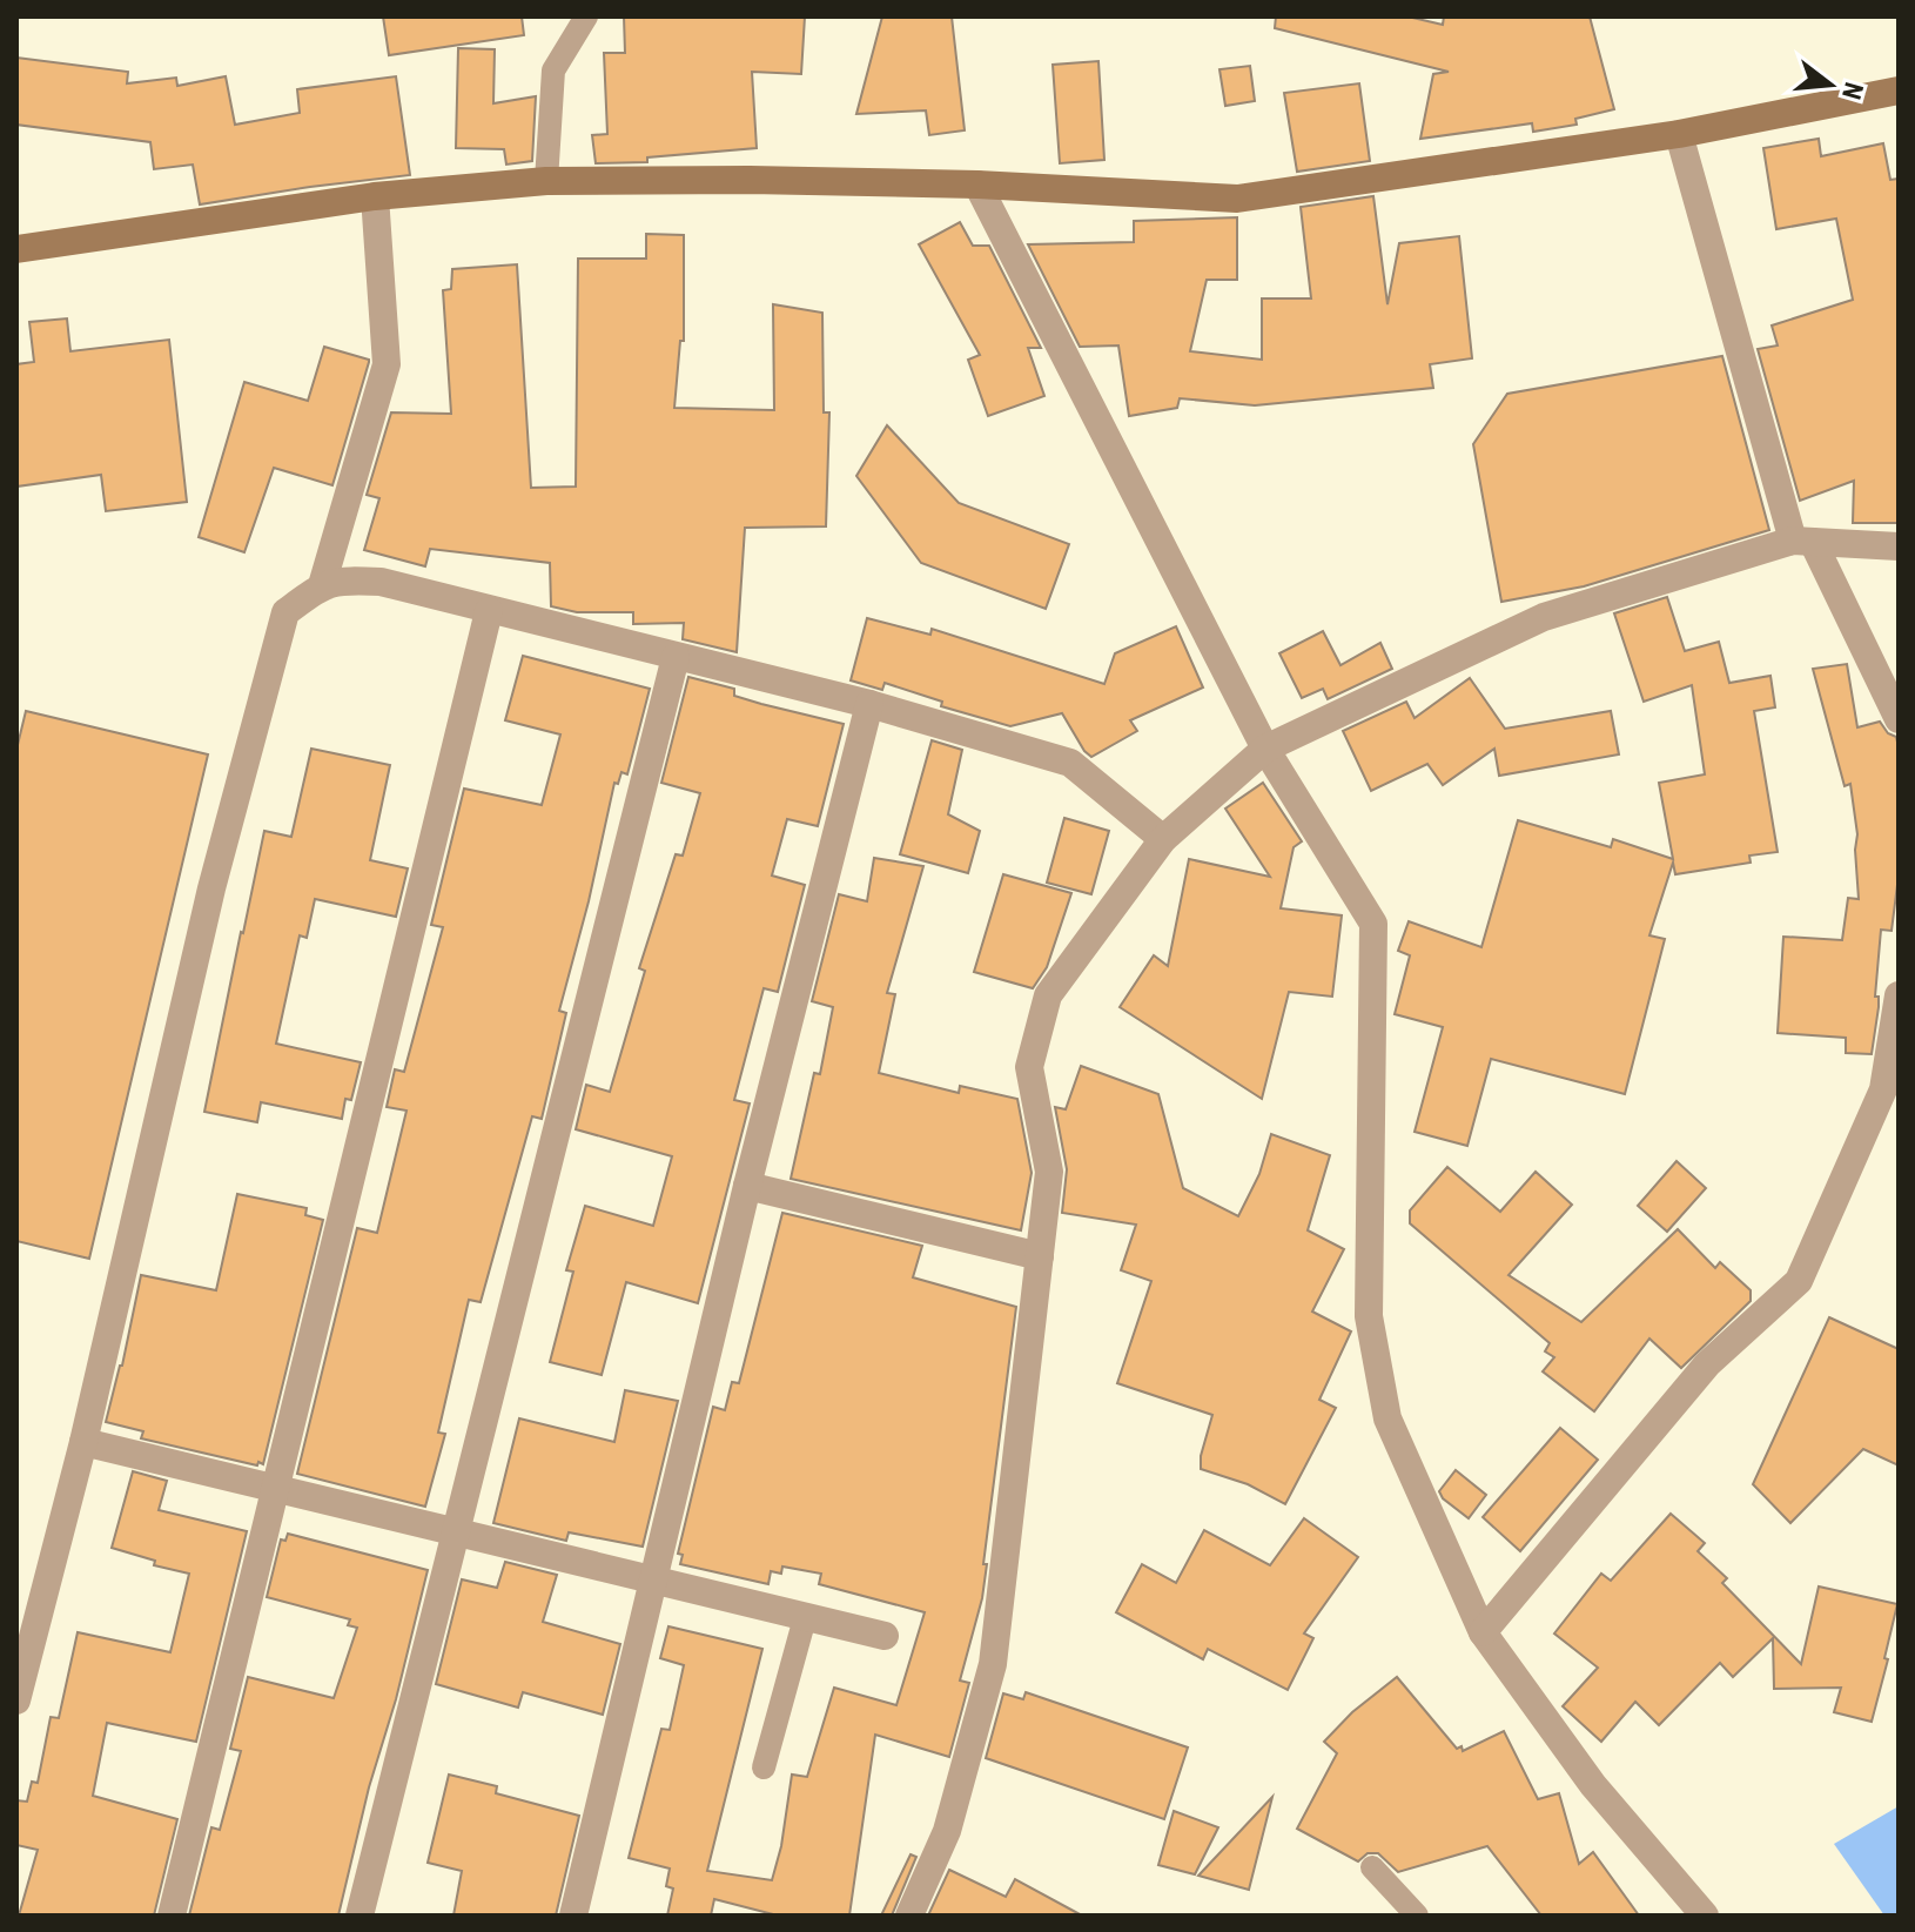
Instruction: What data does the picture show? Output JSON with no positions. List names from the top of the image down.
{
  "north": "right"
}
